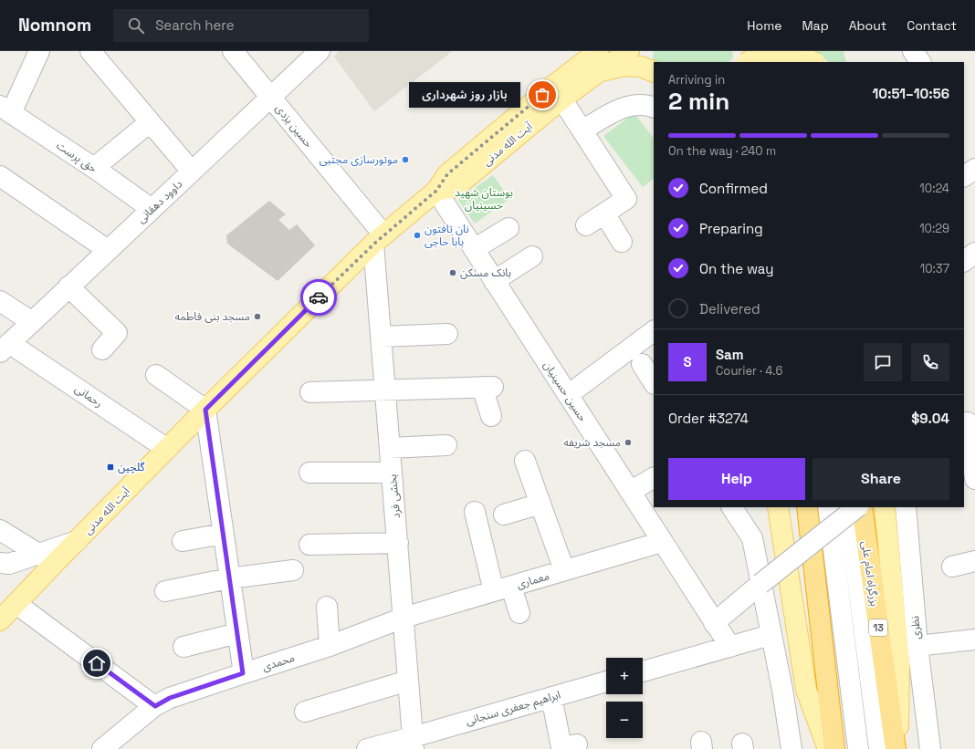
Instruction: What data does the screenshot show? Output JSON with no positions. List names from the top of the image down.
{
  "streets": {
    "highway": ["بزرگراه امام علی", "13"],
    "main road": ["آیت الله مدنی"],
    "street": [
      "حسین یزدی",
      "حق پرست",
      "داوود دهقانی",
      "حسین حسینیان",
      "رحمانی",
      "بخشی فرد",
      "معماری",
      "نظری",
      "محمدی",
      "ابراهیم جعفری سنجانی"
    ]
  },
  "crossings": [
    ["حسین یزدی", "آیت الله مدنی"],
    ["حسین یزدی", "داوود دهقانی"],
    ["حسین یزدی", "بخشی فرد"],
    ["آیت الله مدنی", "حسین حسینیان"],
    ["آیت الله مدنی", "رحمانی"],
    ["آیت الله مدنی", "بخشی فرد"],
    ["حق پرست", "داوود دهقانی"],
    ["داوود دهقانی", "رحمانی"],
    ["حسین حسینیان", "معماری"],
    ["بخشی فرد", "معماری"],
    ["بخشی فرد", "محمدی"],
    ["بخشی فرد", "ابراهیم جعفری سنجانی"],
    ["معماری", "محمدی"]
  ],
  "parks": ["بوستان شهید حسینیان"],
  "places": {
    "other": [
      "بازار روز شهرداری",
      "موتورسازی مجتبی",
      "نان تافتون بابا حاجی",
      "بانک مسکن",
      "مسجد بنی فاطمه",
      "مسجد شریفه"
    ],
    "transit": ["گلچین"]
  },
  "page": {
    "header": "Nomnom",
    "search": "Search here",
    "nav": [
      "Home",
      "Map",
      "About",
      "Contact"
    ],
    "heading": ["2 min", "Arriving in", "10:51–10:56"],
    "panel": [
      "Sam",
      "Courier · 4.6",
      "Order #3274",
      "$9.04"
    ],
    "bubble": "بازار روز شهرداری",
    "bar": "On the way · 240 m",
    "list": [
      ["Confirmed", "10:24"],
      ["Preparing", "10:29"],
      ["On the way", "10:37"],
      "Delivered"
    ],
    "round": "S",
    "buttons": ["Help", "Share"],
    "map_buttons": ["+", "−"]
  }
}
